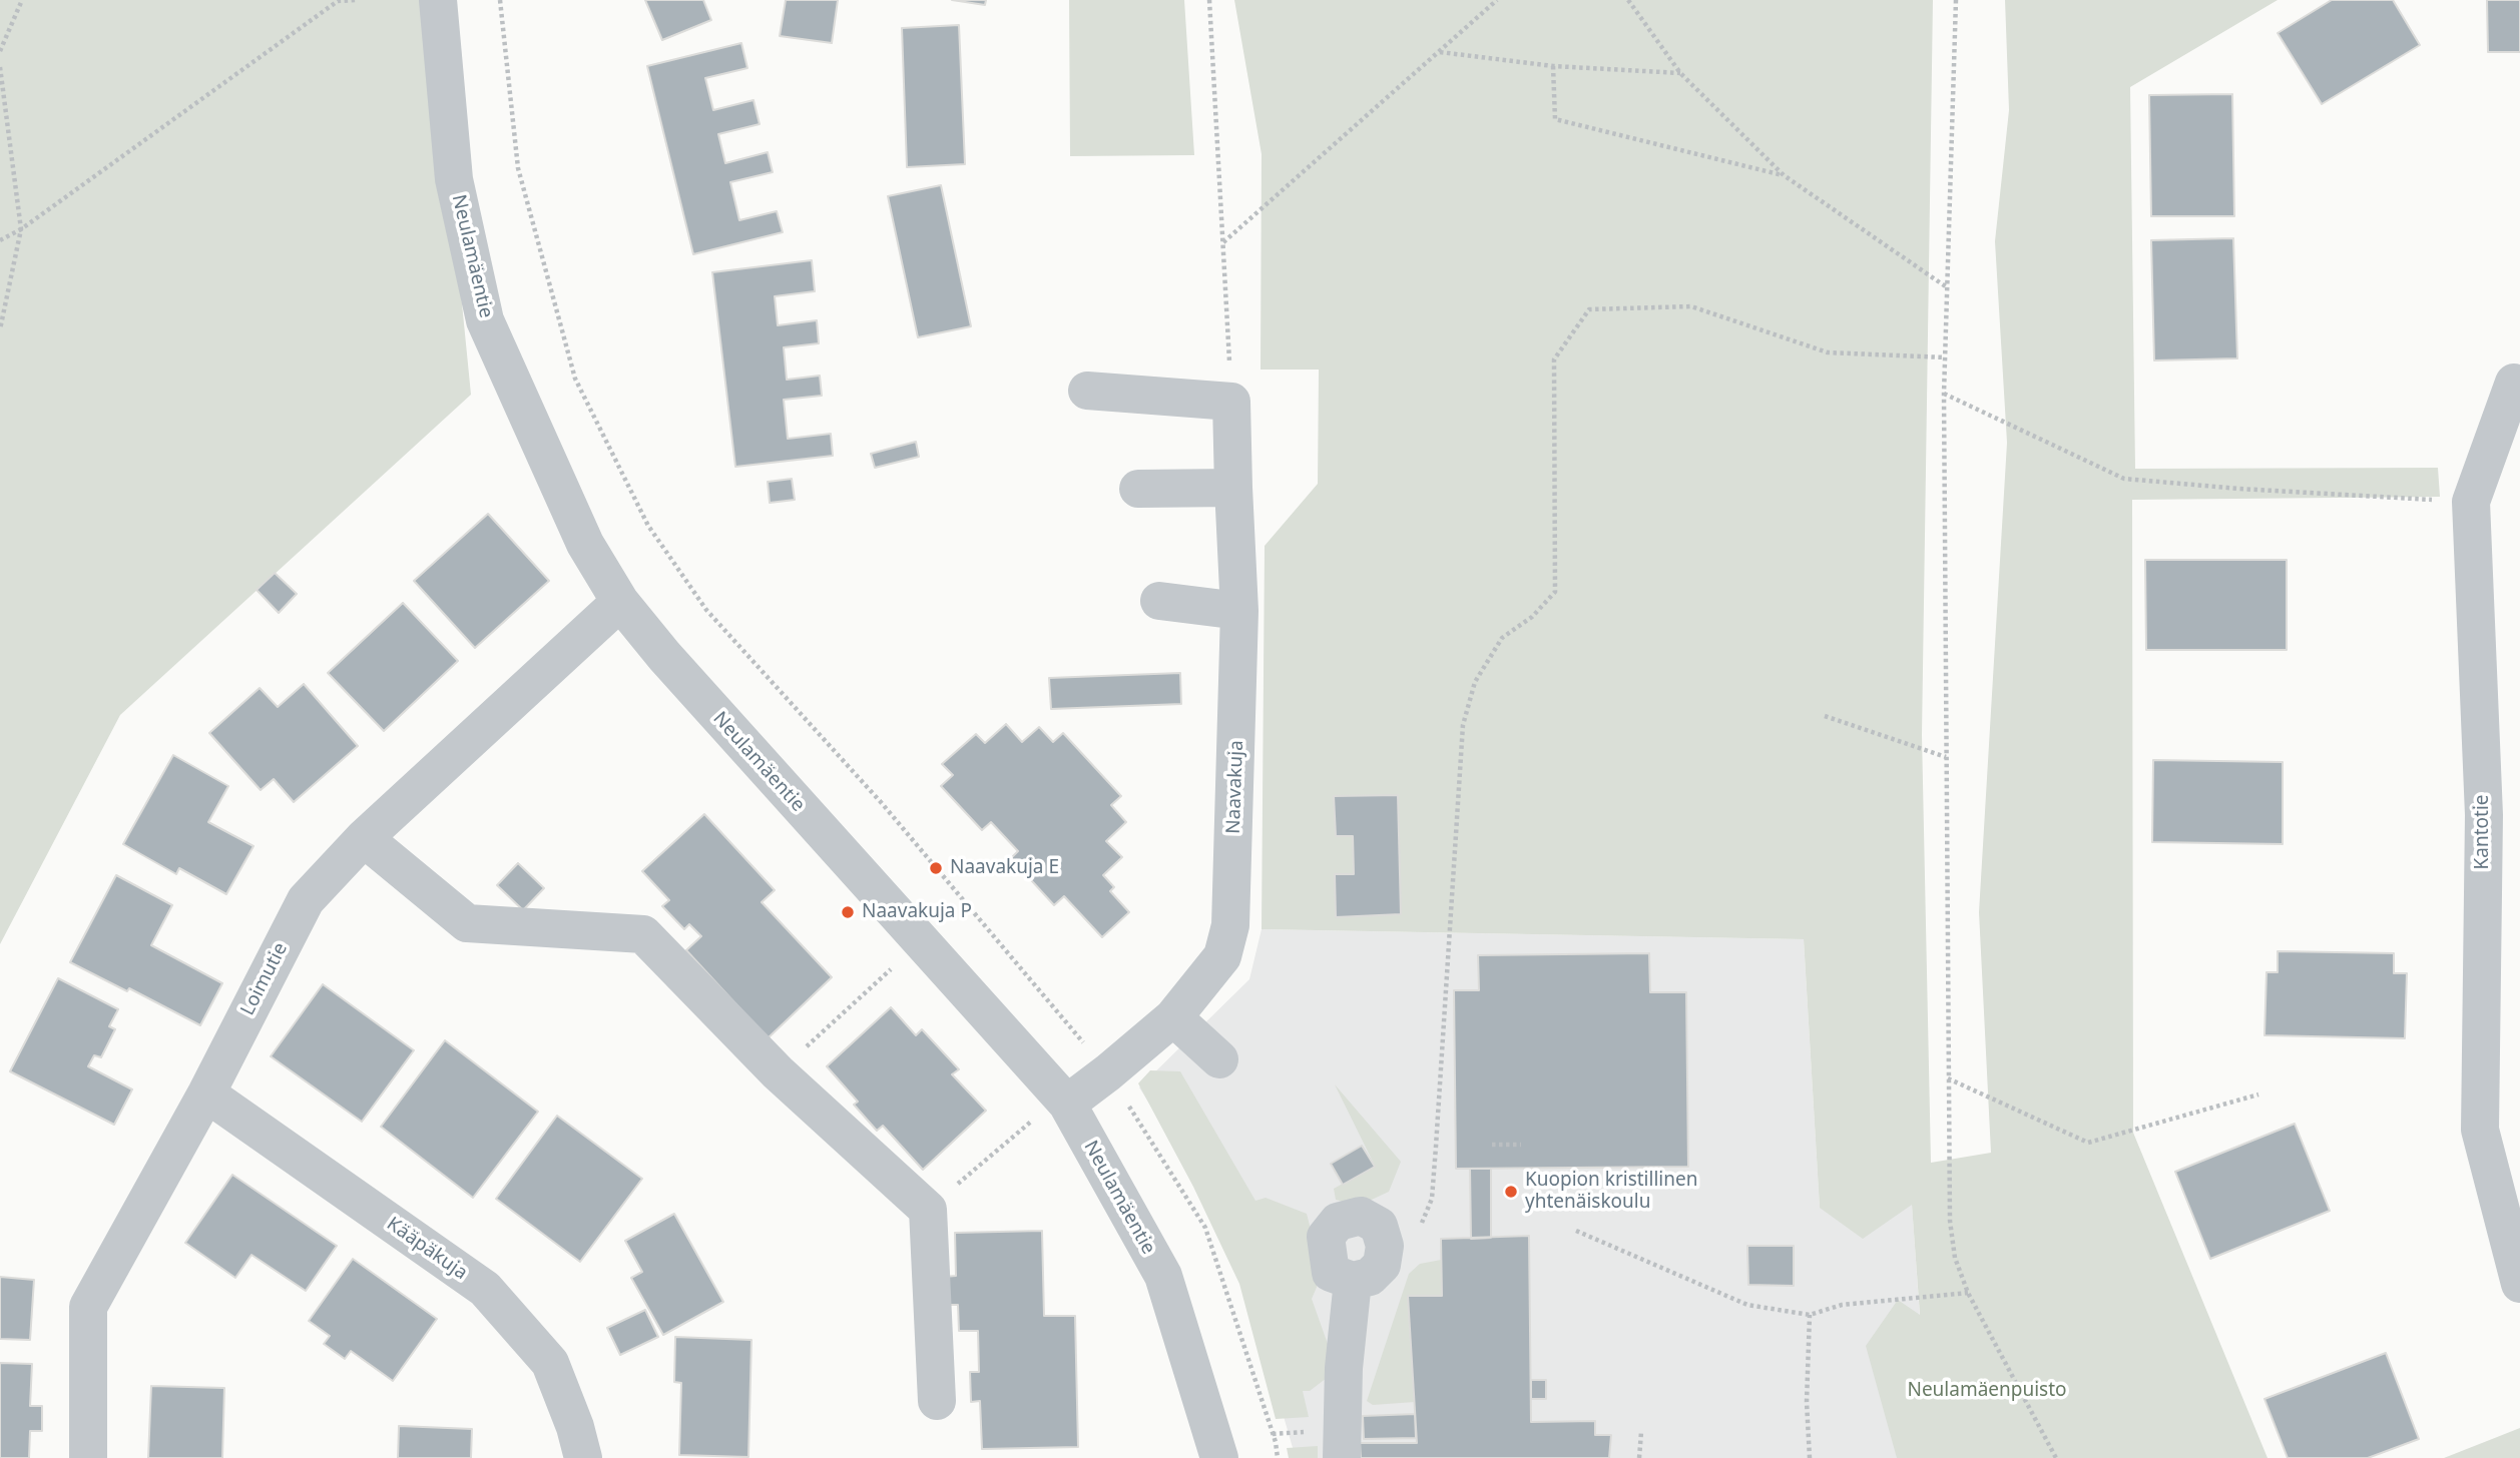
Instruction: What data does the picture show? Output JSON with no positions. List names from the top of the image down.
{
  "streets": {
    "street": [
      "Neulamäentie",
      "Naavakuja",
      "Kantotie",
      "Loimutie",
      "Kääpäkuja"
    ]
  },
  "crossings": [
    ["Neulamäentie", "Naavakuja"],
    ["Neulamäentie", "Loimutie"],
    ["Loimutie", "Kääpäkuja"]
  ],
  "parks": ["Neulamäenpuisto"],
  "places": ["Naavakuja E", "Naavakuja P", "Kuopion kristillinen yhtenäiskoulu"]
}
